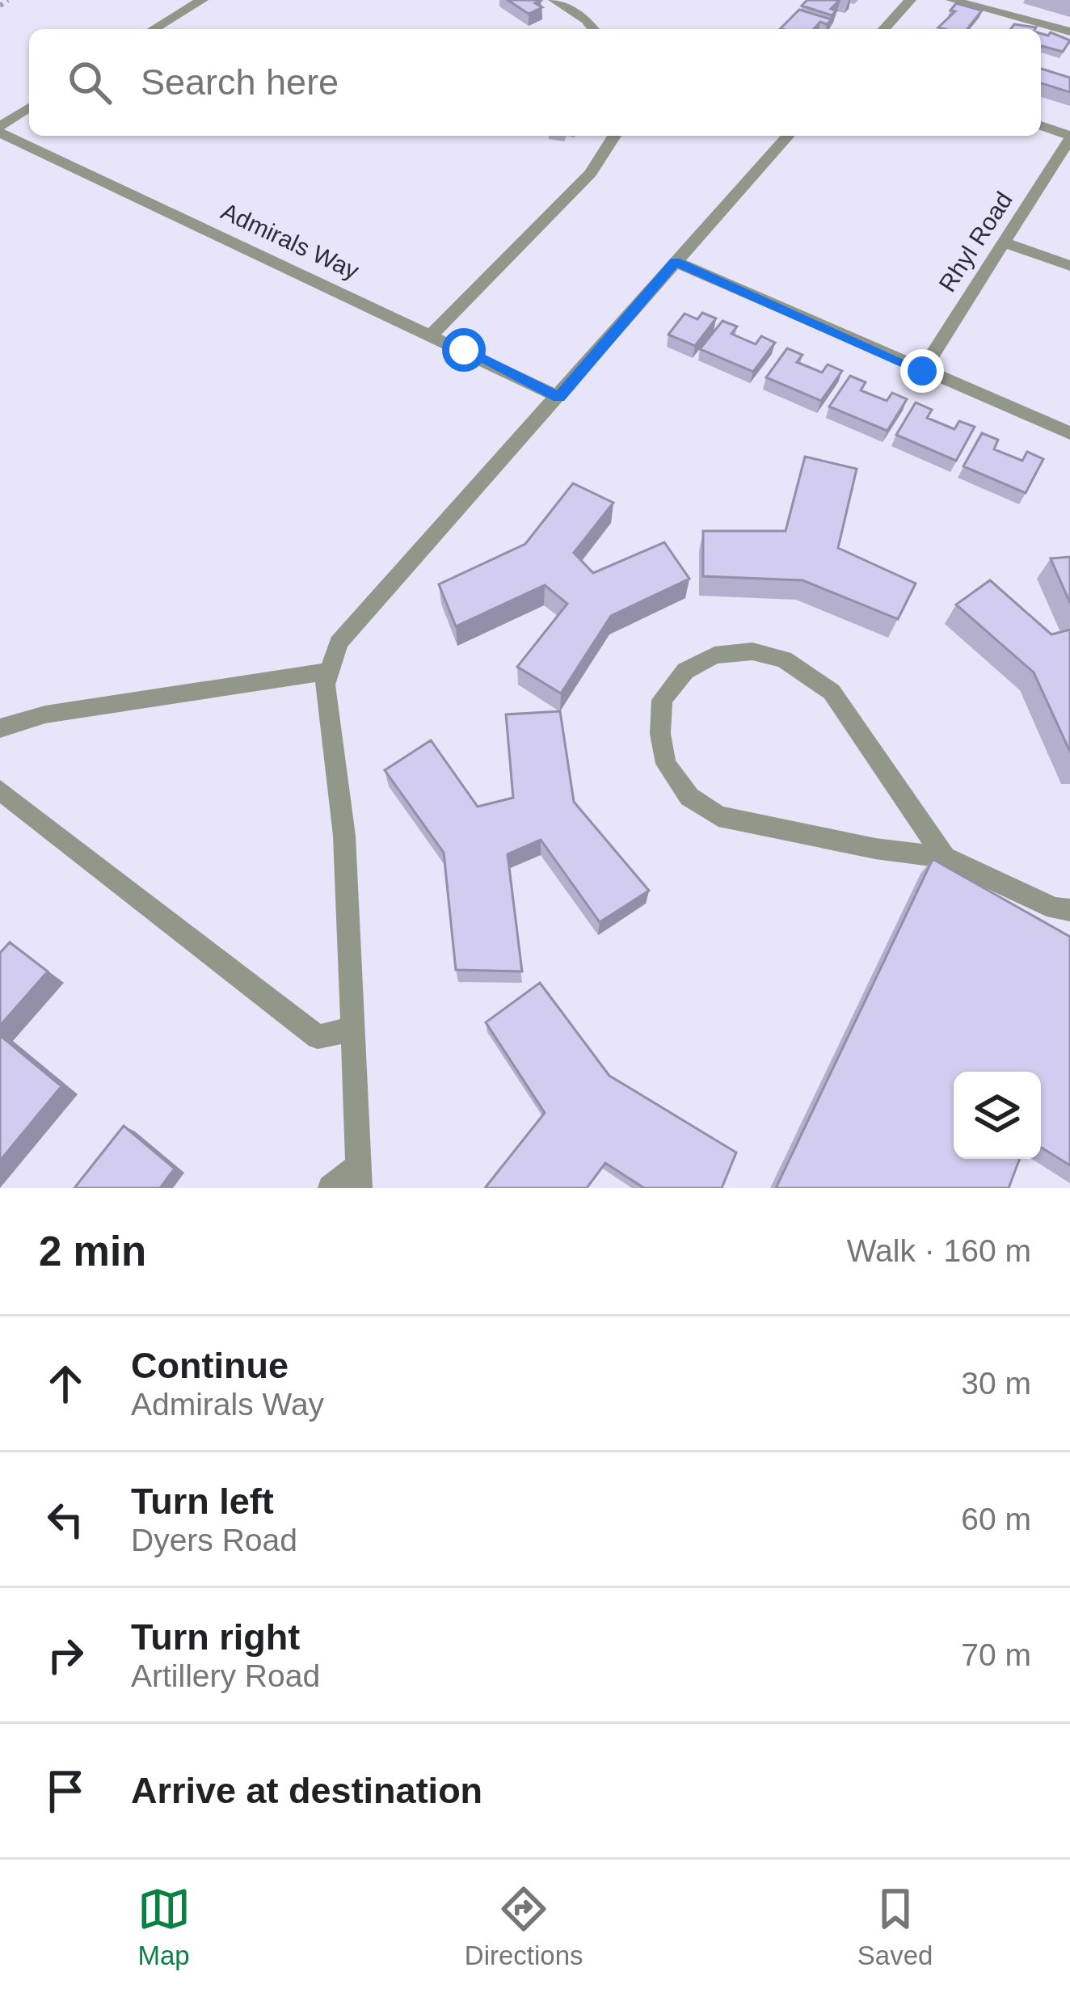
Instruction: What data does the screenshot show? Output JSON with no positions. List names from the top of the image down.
{
  "streets": {
    "lane": ["Admirals Way", "Rhyl Road"]
  },
  "page": {
    "search": "Search here",
    "heading": ["2 min", "Walk · 160 m"],
    "list": [
      ["Continue", "Admirals Way", "30 m"],
      ["Turn left", "Dyers Road", "60 m"],
      ["Turn right", "Artillery Road", "70 m"],
      "Arrive at destination"
    ],
    "nav": ["Map", "Directions", "Saved"]
  }
}
